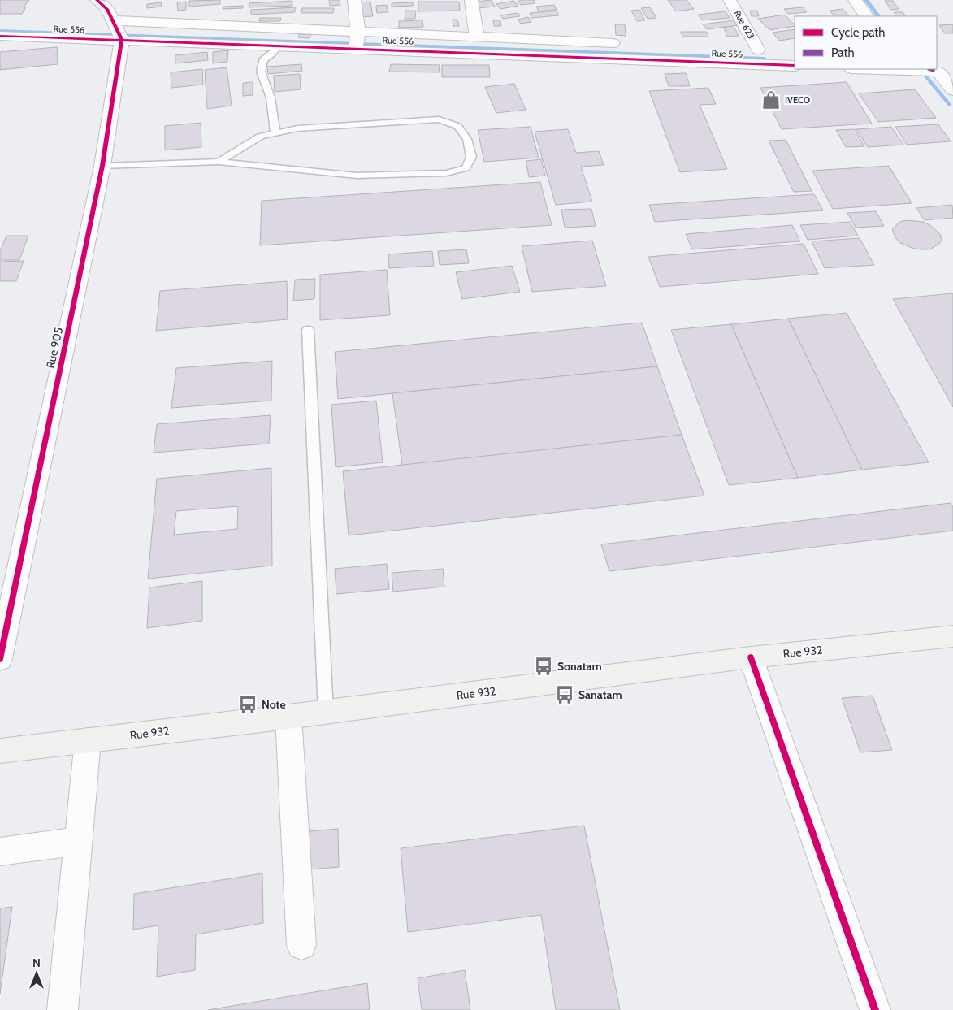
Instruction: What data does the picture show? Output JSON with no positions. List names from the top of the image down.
{
  "streets": {
    "main road": ["Rue 932"],
    "street": ["Rue 623", "Rue 556", "Rue 905"]
  },
  "crossings": [
    ["Rue 623", "Rue 556"],
    ["Rue 556", "Rue 905"]
  ],
  "places": {
    "shop": ["IVECO"],
    "bus stop": ["Sonatam", "Sanatam", "Note"]
  },
  "legend": ["Cycle path", "Path"],
  "north": "top"
}
